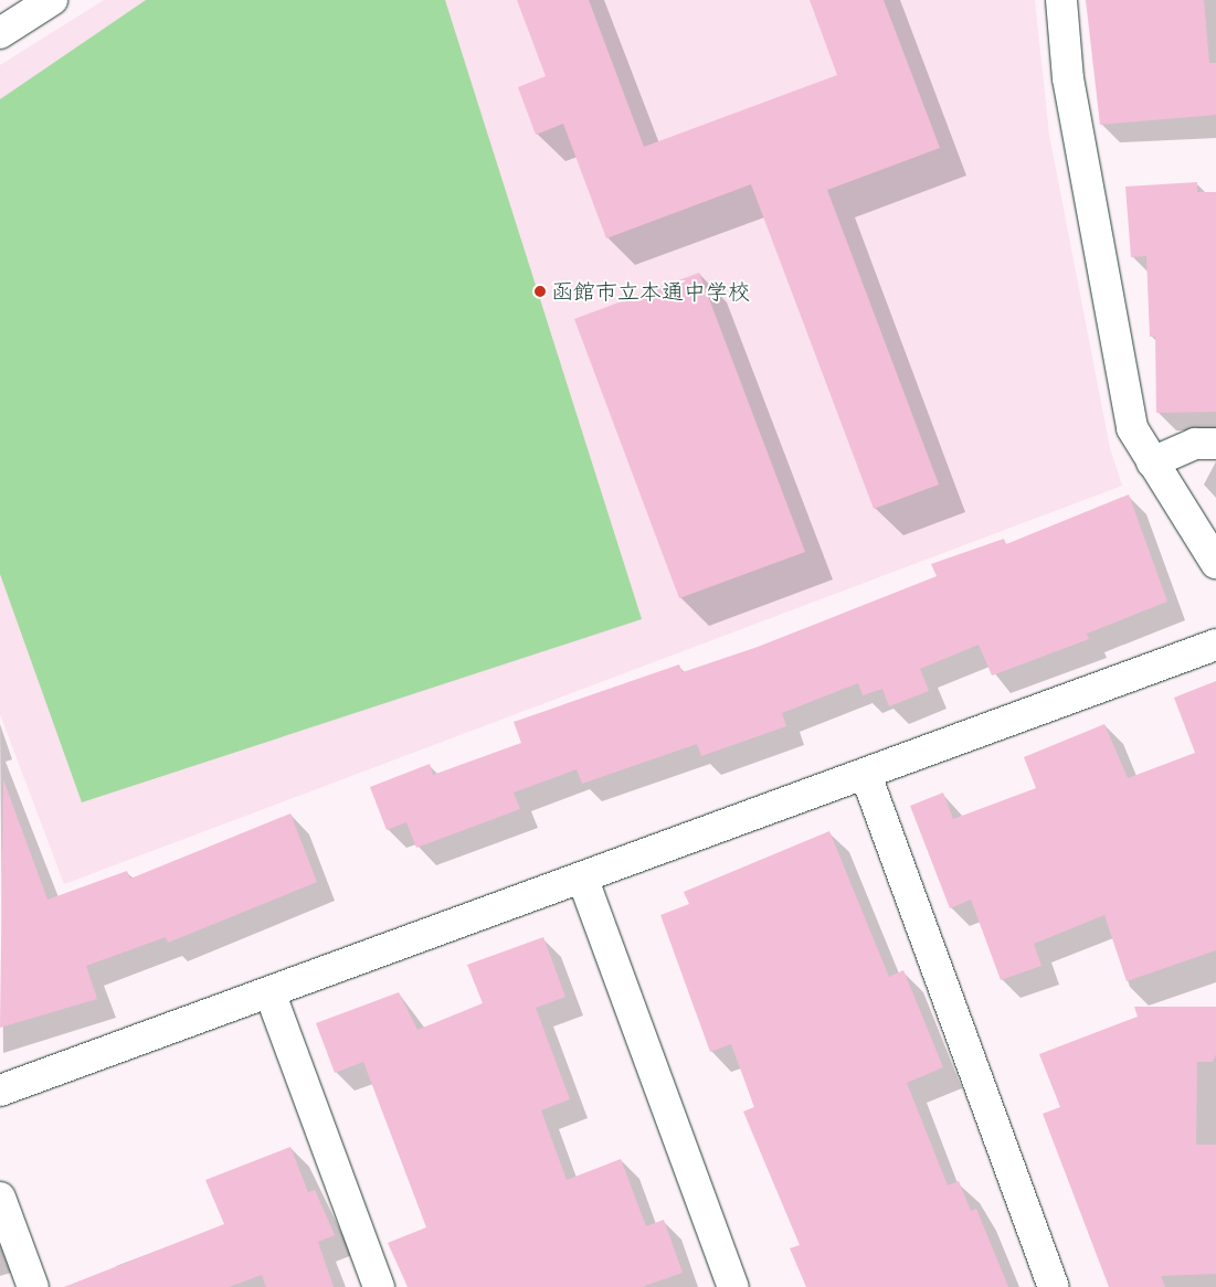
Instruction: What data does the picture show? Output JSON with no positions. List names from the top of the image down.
{
  "places": ["函館市立本通中学校"]
}
